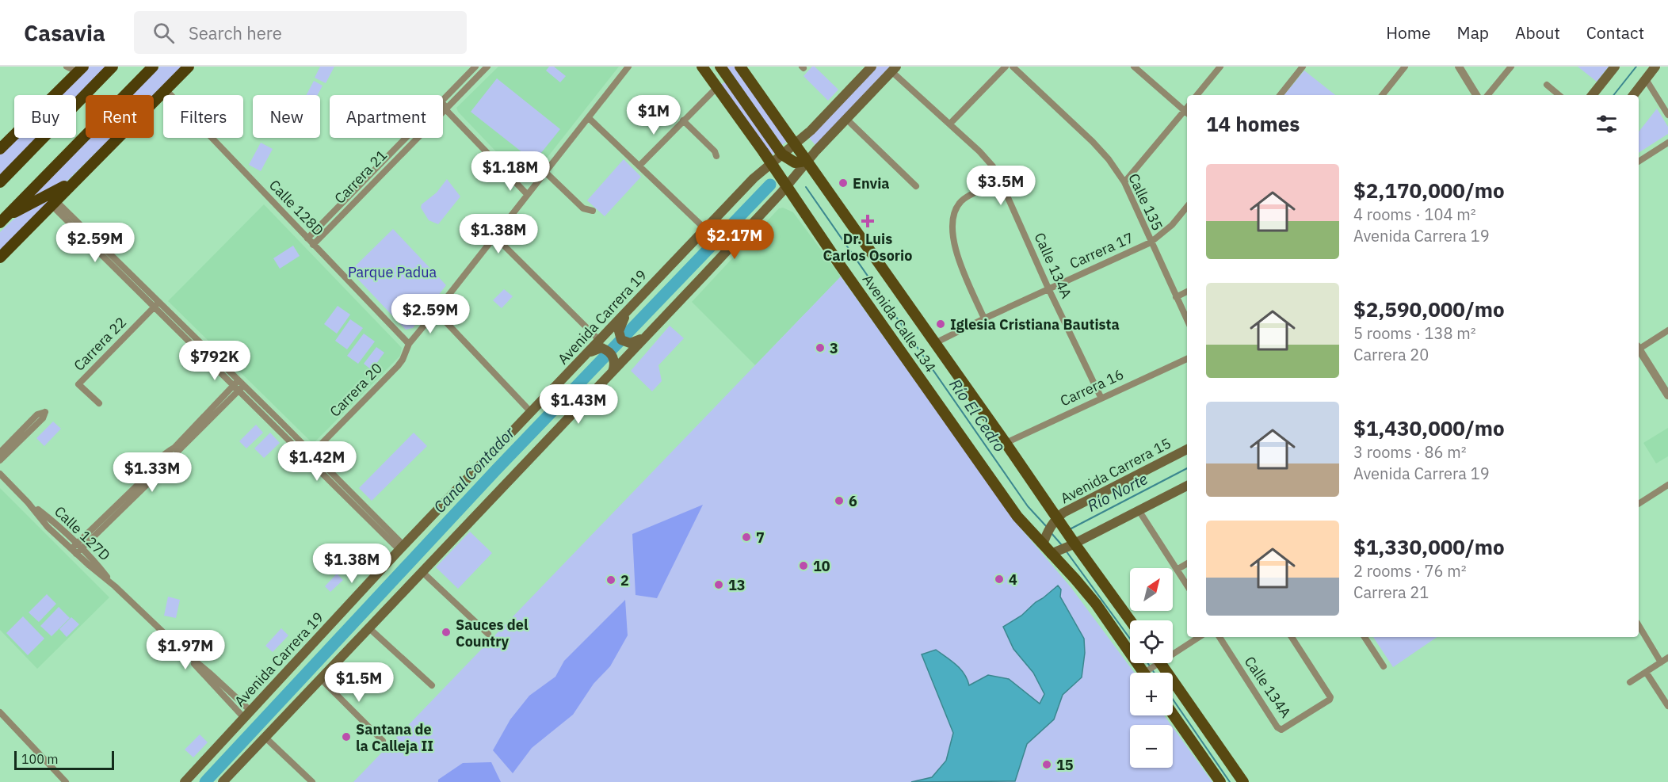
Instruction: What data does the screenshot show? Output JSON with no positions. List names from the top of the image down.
{
  "streets": {
    "main road": ["Avenida Carrera 19", "Avenida Calle 134", "Avenida Carrera 15"],
    "street": [
      "Carrera 21",
      "Calle 135",
      "Calle 128D",
      "Carrera 17",
      "Calle 134A",
      "Carrera 22",
      "Carrera 16",
      "Carrera 20",
      "Calle 127D"
    ]
  },
  "crossings": [
    ["Carrera 21", "Calle 128D"],
    ["Calle 135", "Carrera 17"],
    ["Calle 128D", "Carrera 20"],
    ["Carrera 17", "Calle 134A"],
    ["Carrera 17", "Avenida Calle 134"],
    ["Calle 134A", "Carrera 16"],
    ["Avenida Carrera 19", "Avenida Calle 134"],
    ["Avenida Carrera 19", "Calle 127D"],
    ["Avenida Calle 134", "Carrera 16"],
    ["Avenida Calle 134", "Avenida Carrera 15"]
  ],
  "water": ["Río El Cedro", "Canal Contador", "Río Norte"],
  "parks": ["Parque Padua"],
  "places": {
    "other": [
      "Envia",
      "Iglesia Cristiana Bautista",
      "3",
      "6",
      "7",
      "10",
      "4",
      "2",
      "13",
      "Sauces del Country",
      "Santana de la Calleja II",
      "15"
    ],
    "health": ["Dr. Luis Carlos Osorio"]
  },
  "scale_bar": "100 m",
  "north": "top right",
  "page": {
    "header": "Casavia",
    "search": "Search here",
    "nav": [
      "Home",
      "Map",
      "About",
      "Contact"
    ],
    "price": [
      "$1M",
      "$1.18M",
      "$3.5M",
      "$1.38M",
      "$2.17M",
      "$2.59M",
      "$2.59M",
      "$792K",
      "$1.43M",
      "$1.42M",
      "$1.33M",
      "$1.38M",
      "$1.97M",
      "$1.5M"
    ],
    "chip": [
      "Buy",
      "Rent",
      "Filters",
      "New",
      "Apartment"
    ],
    "heading": "14 homes",
    "list": [
      {
        "name": "$2,170,000/mo",
        "note": "4 rooms · 104 m² · Avenida Carrera 19"
      },
      {
        "name": "$2,590,000/mo",
        "note": "5 rooms · 138 m² · Carrera 20"
      },
      {
        "name": "$1,430,000/mo",
        "note": "3 rooms · 86 m² · Avenida Carrera 19"
      },
      {
        "name": "$1,330,000/mo",
        "note": "2 rooms · 76 m² · Carrera 21"
      }
    ],
    "map_buttons": ["+", "−"],
    "scale": "100 m"
  }
}
